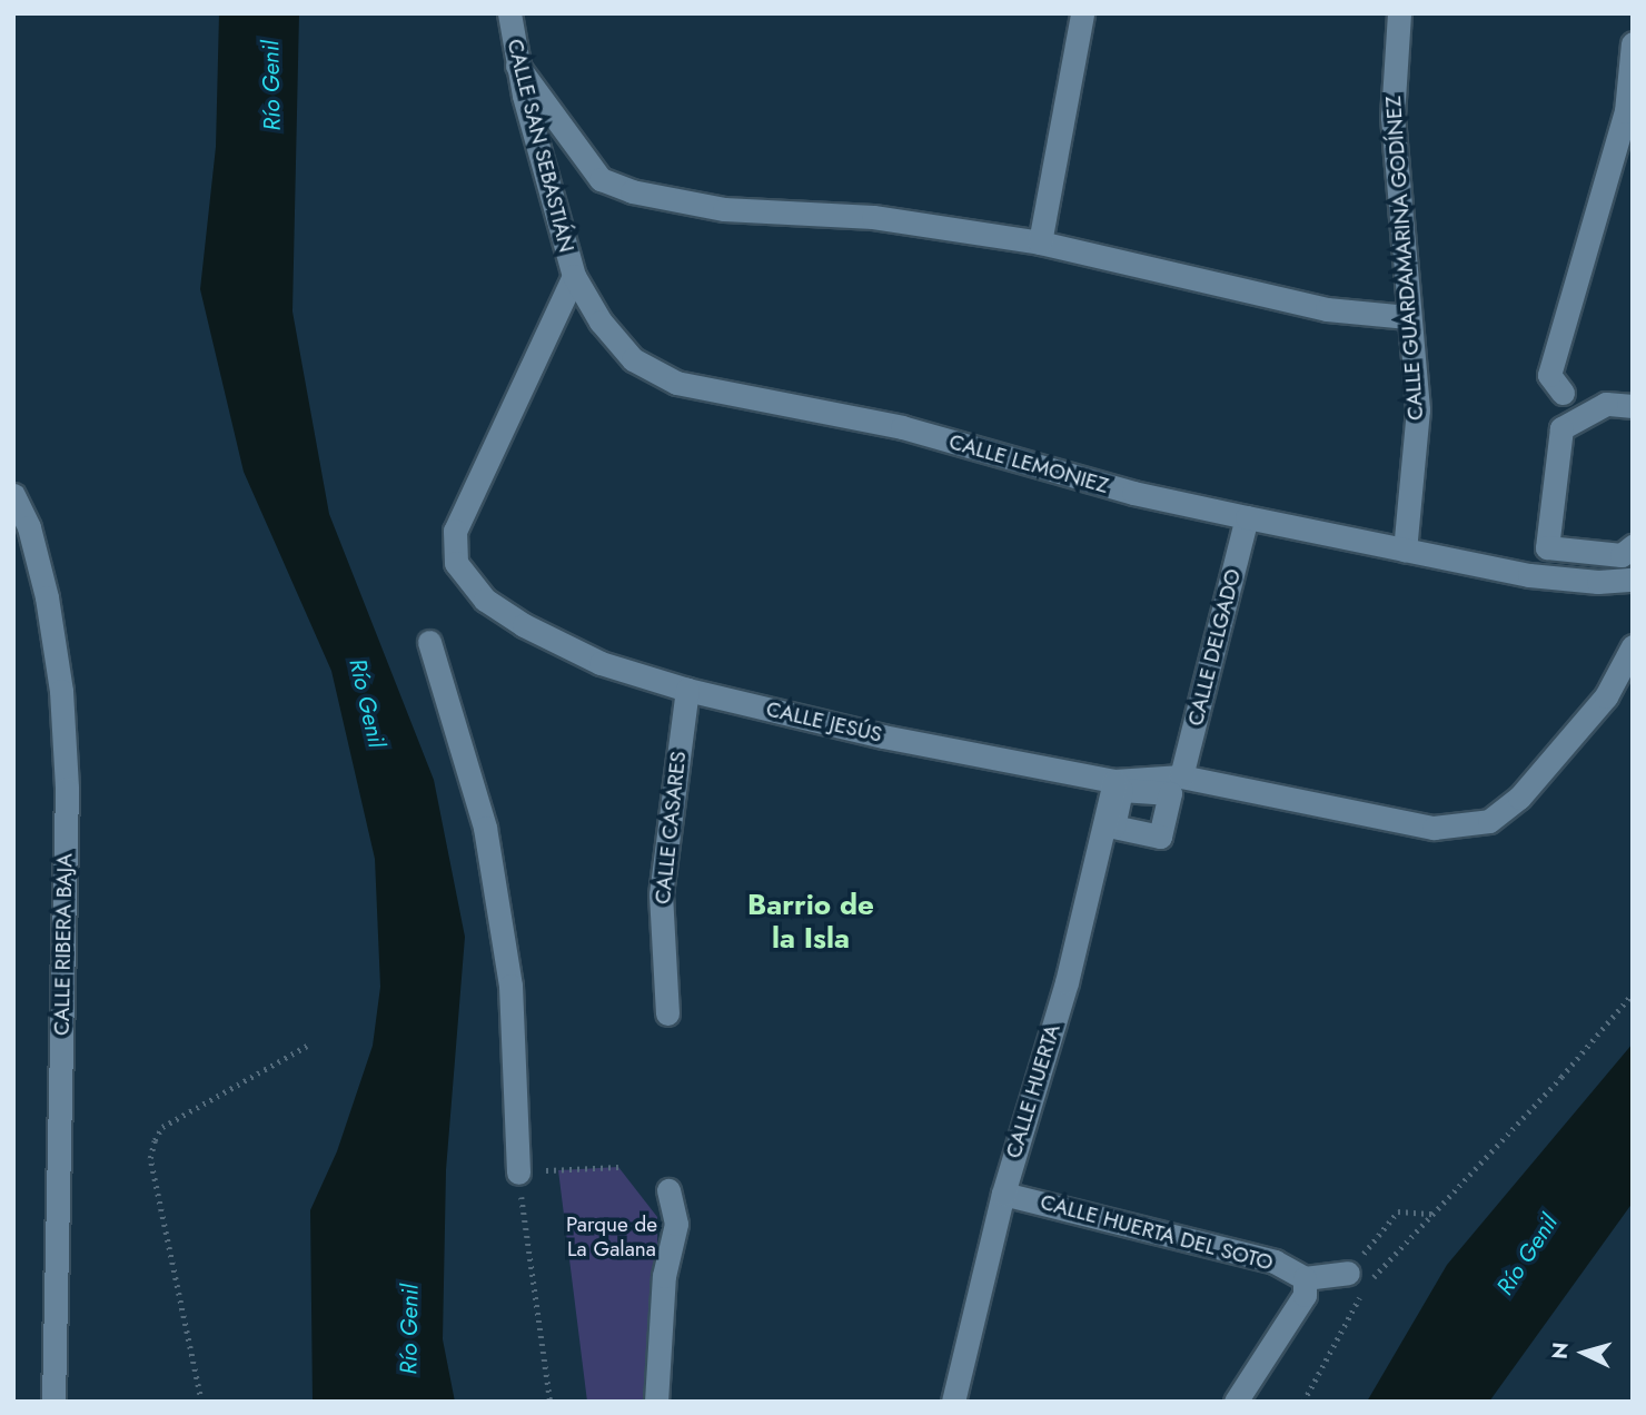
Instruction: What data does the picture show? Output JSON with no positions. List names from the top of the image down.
{
  "streets": {
    "street": [
      "CALLE SAN SEBASTIÁN",
      "CALLE GUARDAMARINA GODÍNEZ",
      "CALLE LEMONIEZ",
      "CALLE DELGADO",
      "CALLE JESÚS",
      "CALLE CASARES",
      "CALLE RIBERA BAJA",
      "CALLE HUERTA",
      "CALLE HUERTA DEL SOTO"
    ]
  },
  "crossings": [
    ["CALLE SAN SEBASTIÁN", "CALLE LEMONIEZ"],
    ["CALLE SAN SEBASTIÁN", "CALLE JESÚS"],
    ["CALLE GUARDAMARINA GODÍNEZ", "CALLE LEMONIEZ"],
    ["CALLE LEMONIEZ", "CALLE DELGADO"],
    ["CALLE LEMONIEZ", "CALLE JESÚS"],
    ["CALLE DELGADO", "CALLE JESÚS"],
    ["CALLE JESÚS", "CALLE CASARES"],
    ["CALLE JESÚS", "CALLE HUERTA"],
    ["CALLE HUERTA", "CALLE HUERTA DEL SOTO"]
  ],
  "districts": ["Barrio de la Isla"],
  "water": ["Río Genil"],
  "parks": ["Parque de La Galana"],
  "north": "left"
}
